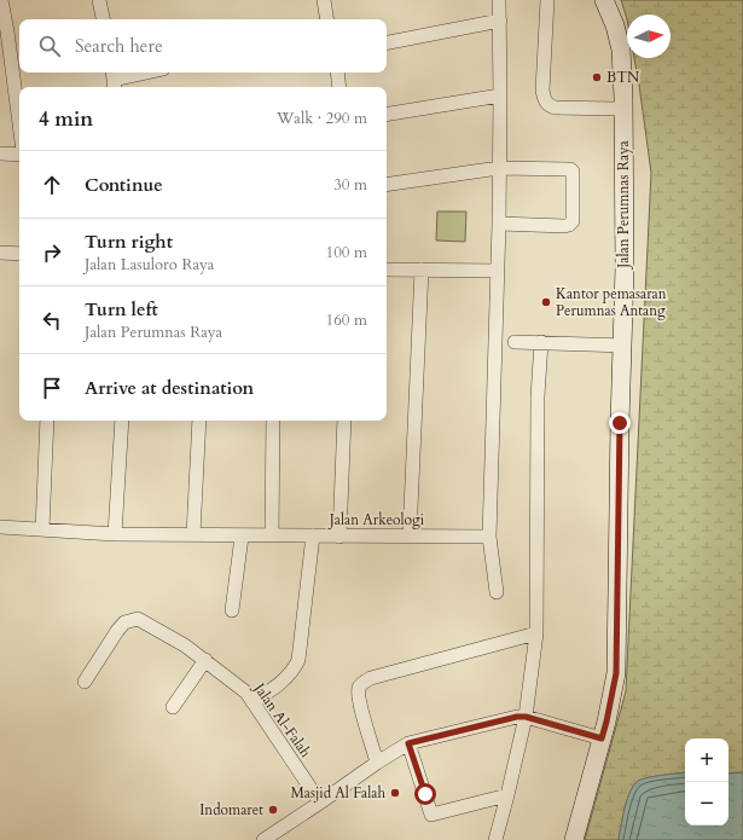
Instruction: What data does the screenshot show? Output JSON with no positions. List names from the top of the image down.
{
  "streets": {
    "street": ["Jalan Perumnas Raya", "Jalan Arkeologi", "Jalan Al-Falah"]
  },
  "places": [
    "BTN",
    "Kantor pemasaran Perumnas Antang",
    "Masjid Al Falah",
    "Indomaret"
  ],
  "north": "right",
  "page": {
    "search": "Search here",
    "heading": ["4 min", "Walk · 290 m"],
    "list": [
      ["Continue", "30 m"],
      ["Turn right", "Jalan Lasuloro Raya", "100 m"],
      ["Turn left", "Jalan Perumnas Raya", "160 m"],
      "Arrive at destination"
    ],
    "map_buttons": ["+", "−"]
  }
}
